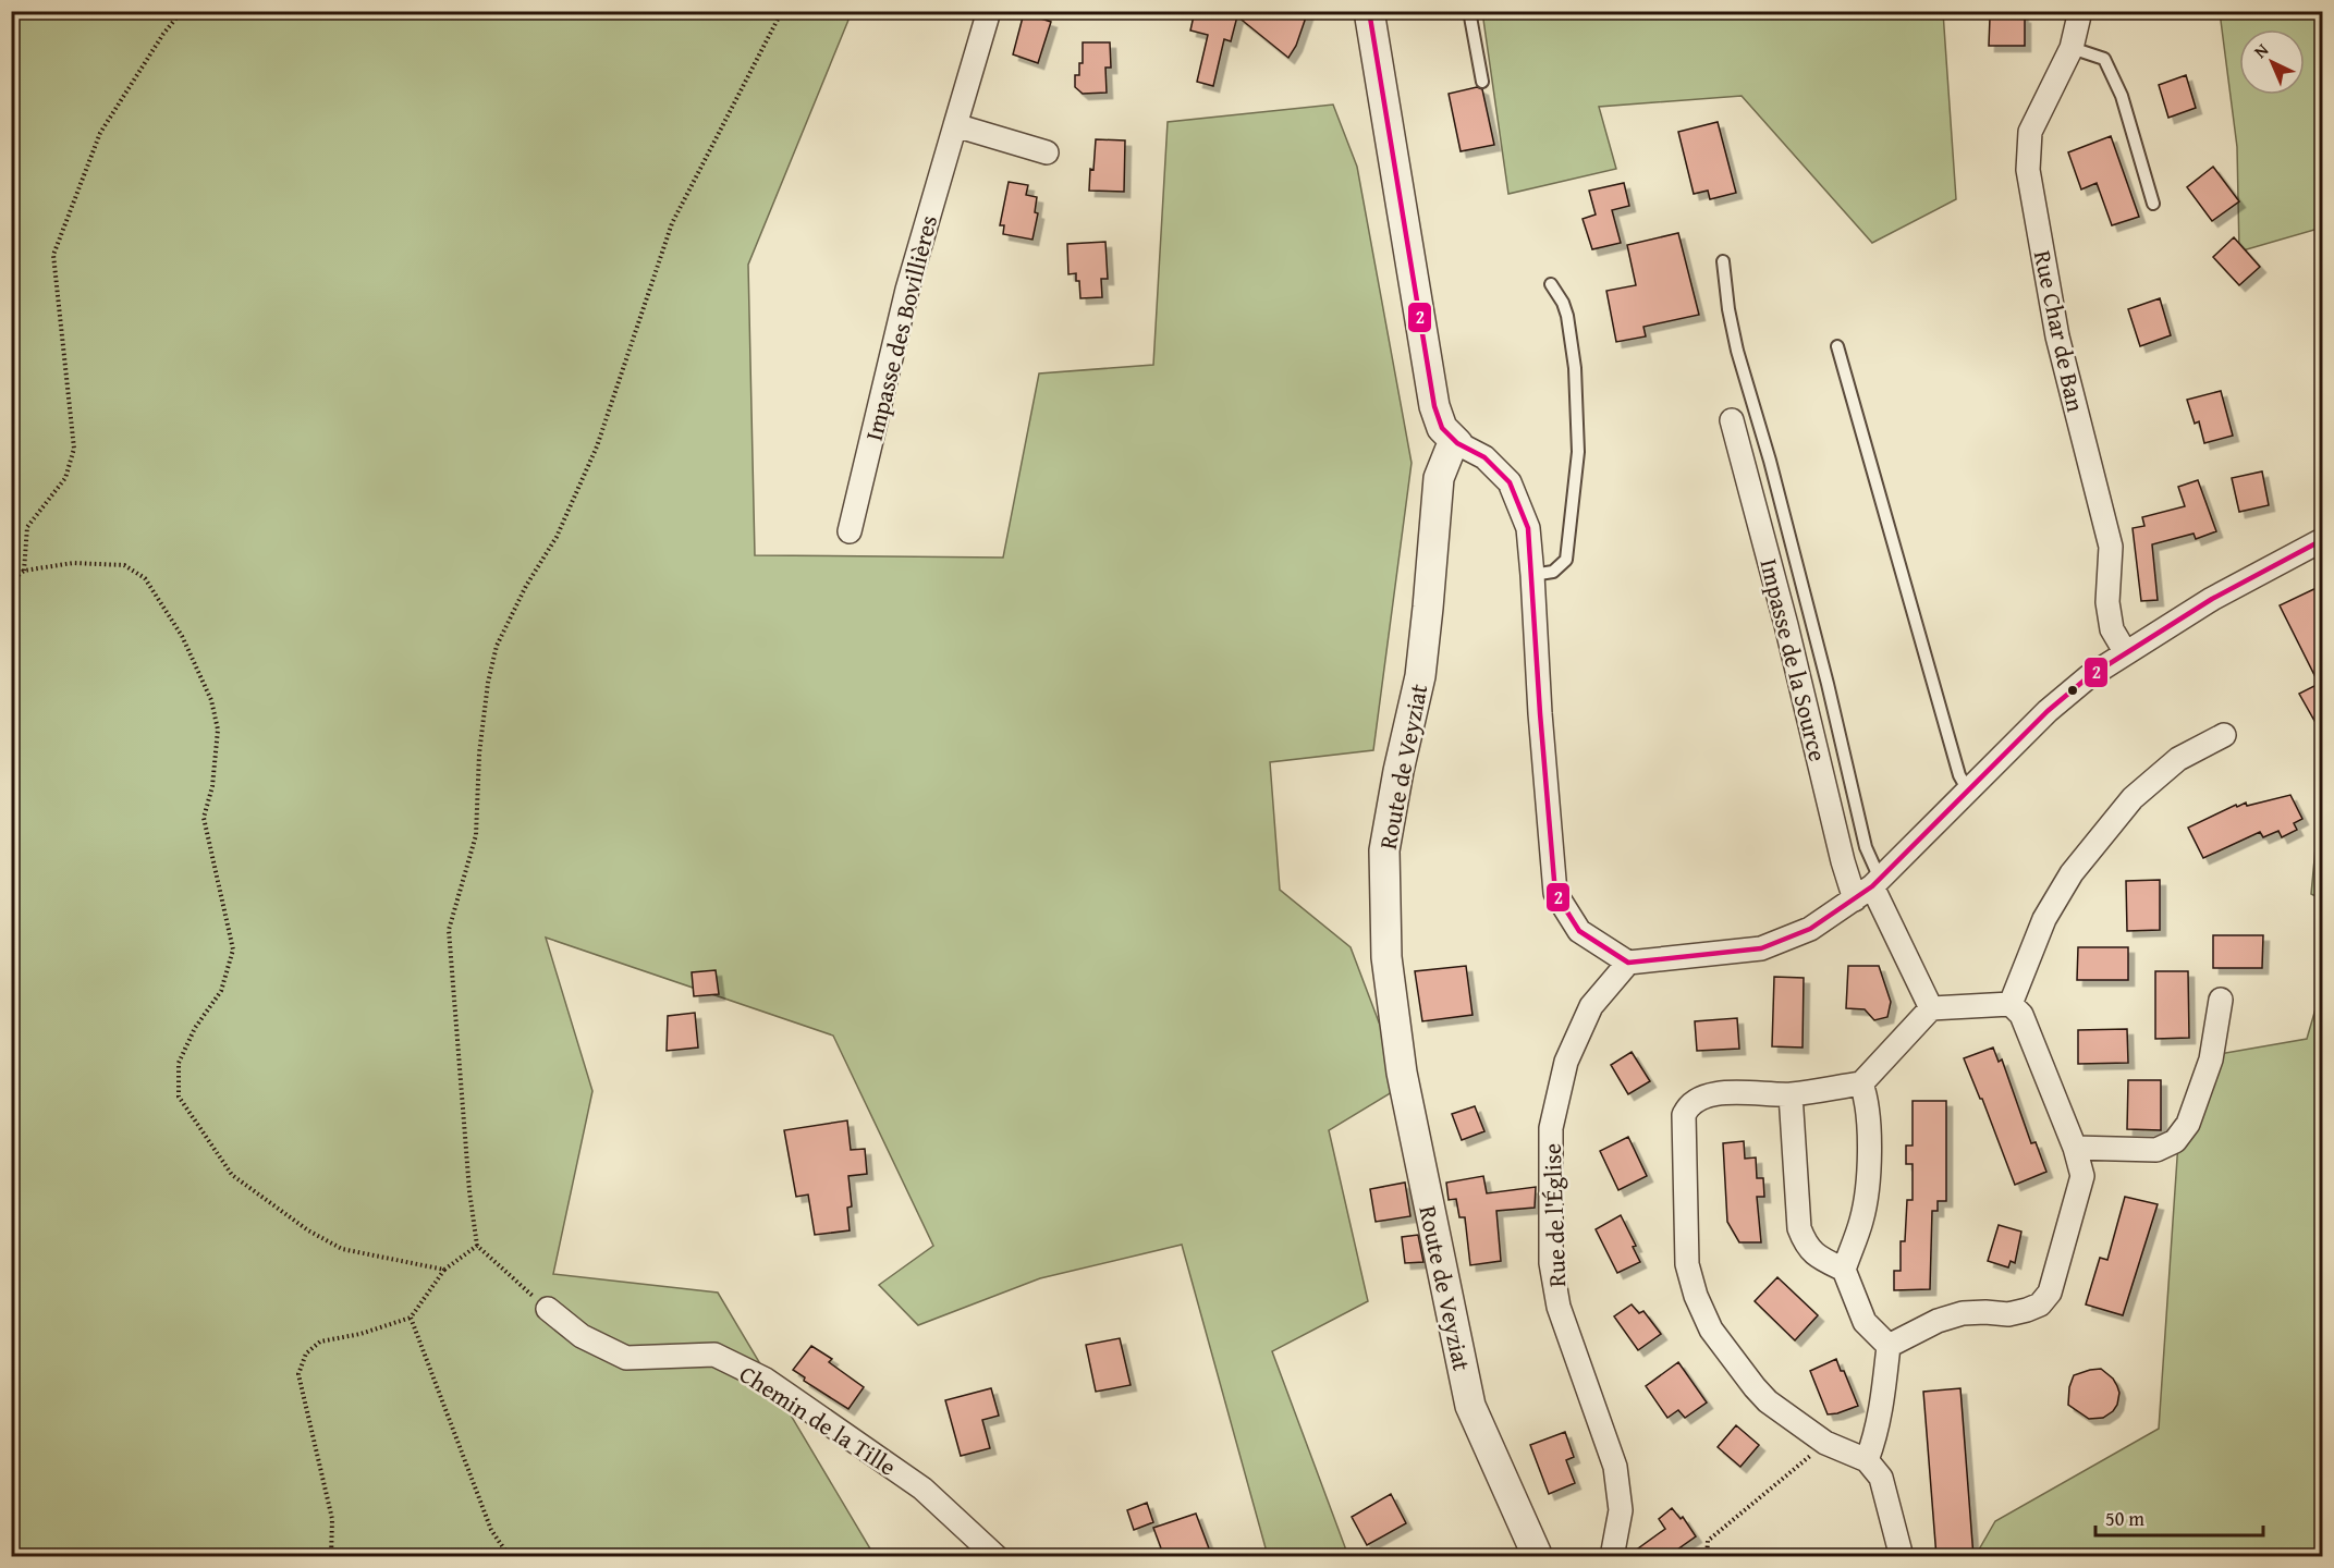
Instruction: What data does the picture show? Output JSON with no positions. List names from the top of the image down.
{
  "streets": {
    "street": [
      "Impasse des Bovillières",
      "Rue Char de Ban",
      "Impasse de la Source",
      "Route de Veyziat",
      "Rue de l'Église",
      "Chemin de la Tille"
    ]
  },
  "lines": ["transit line 2"],
  "scale_bar": "50 m",
  "north": "top left"
}
